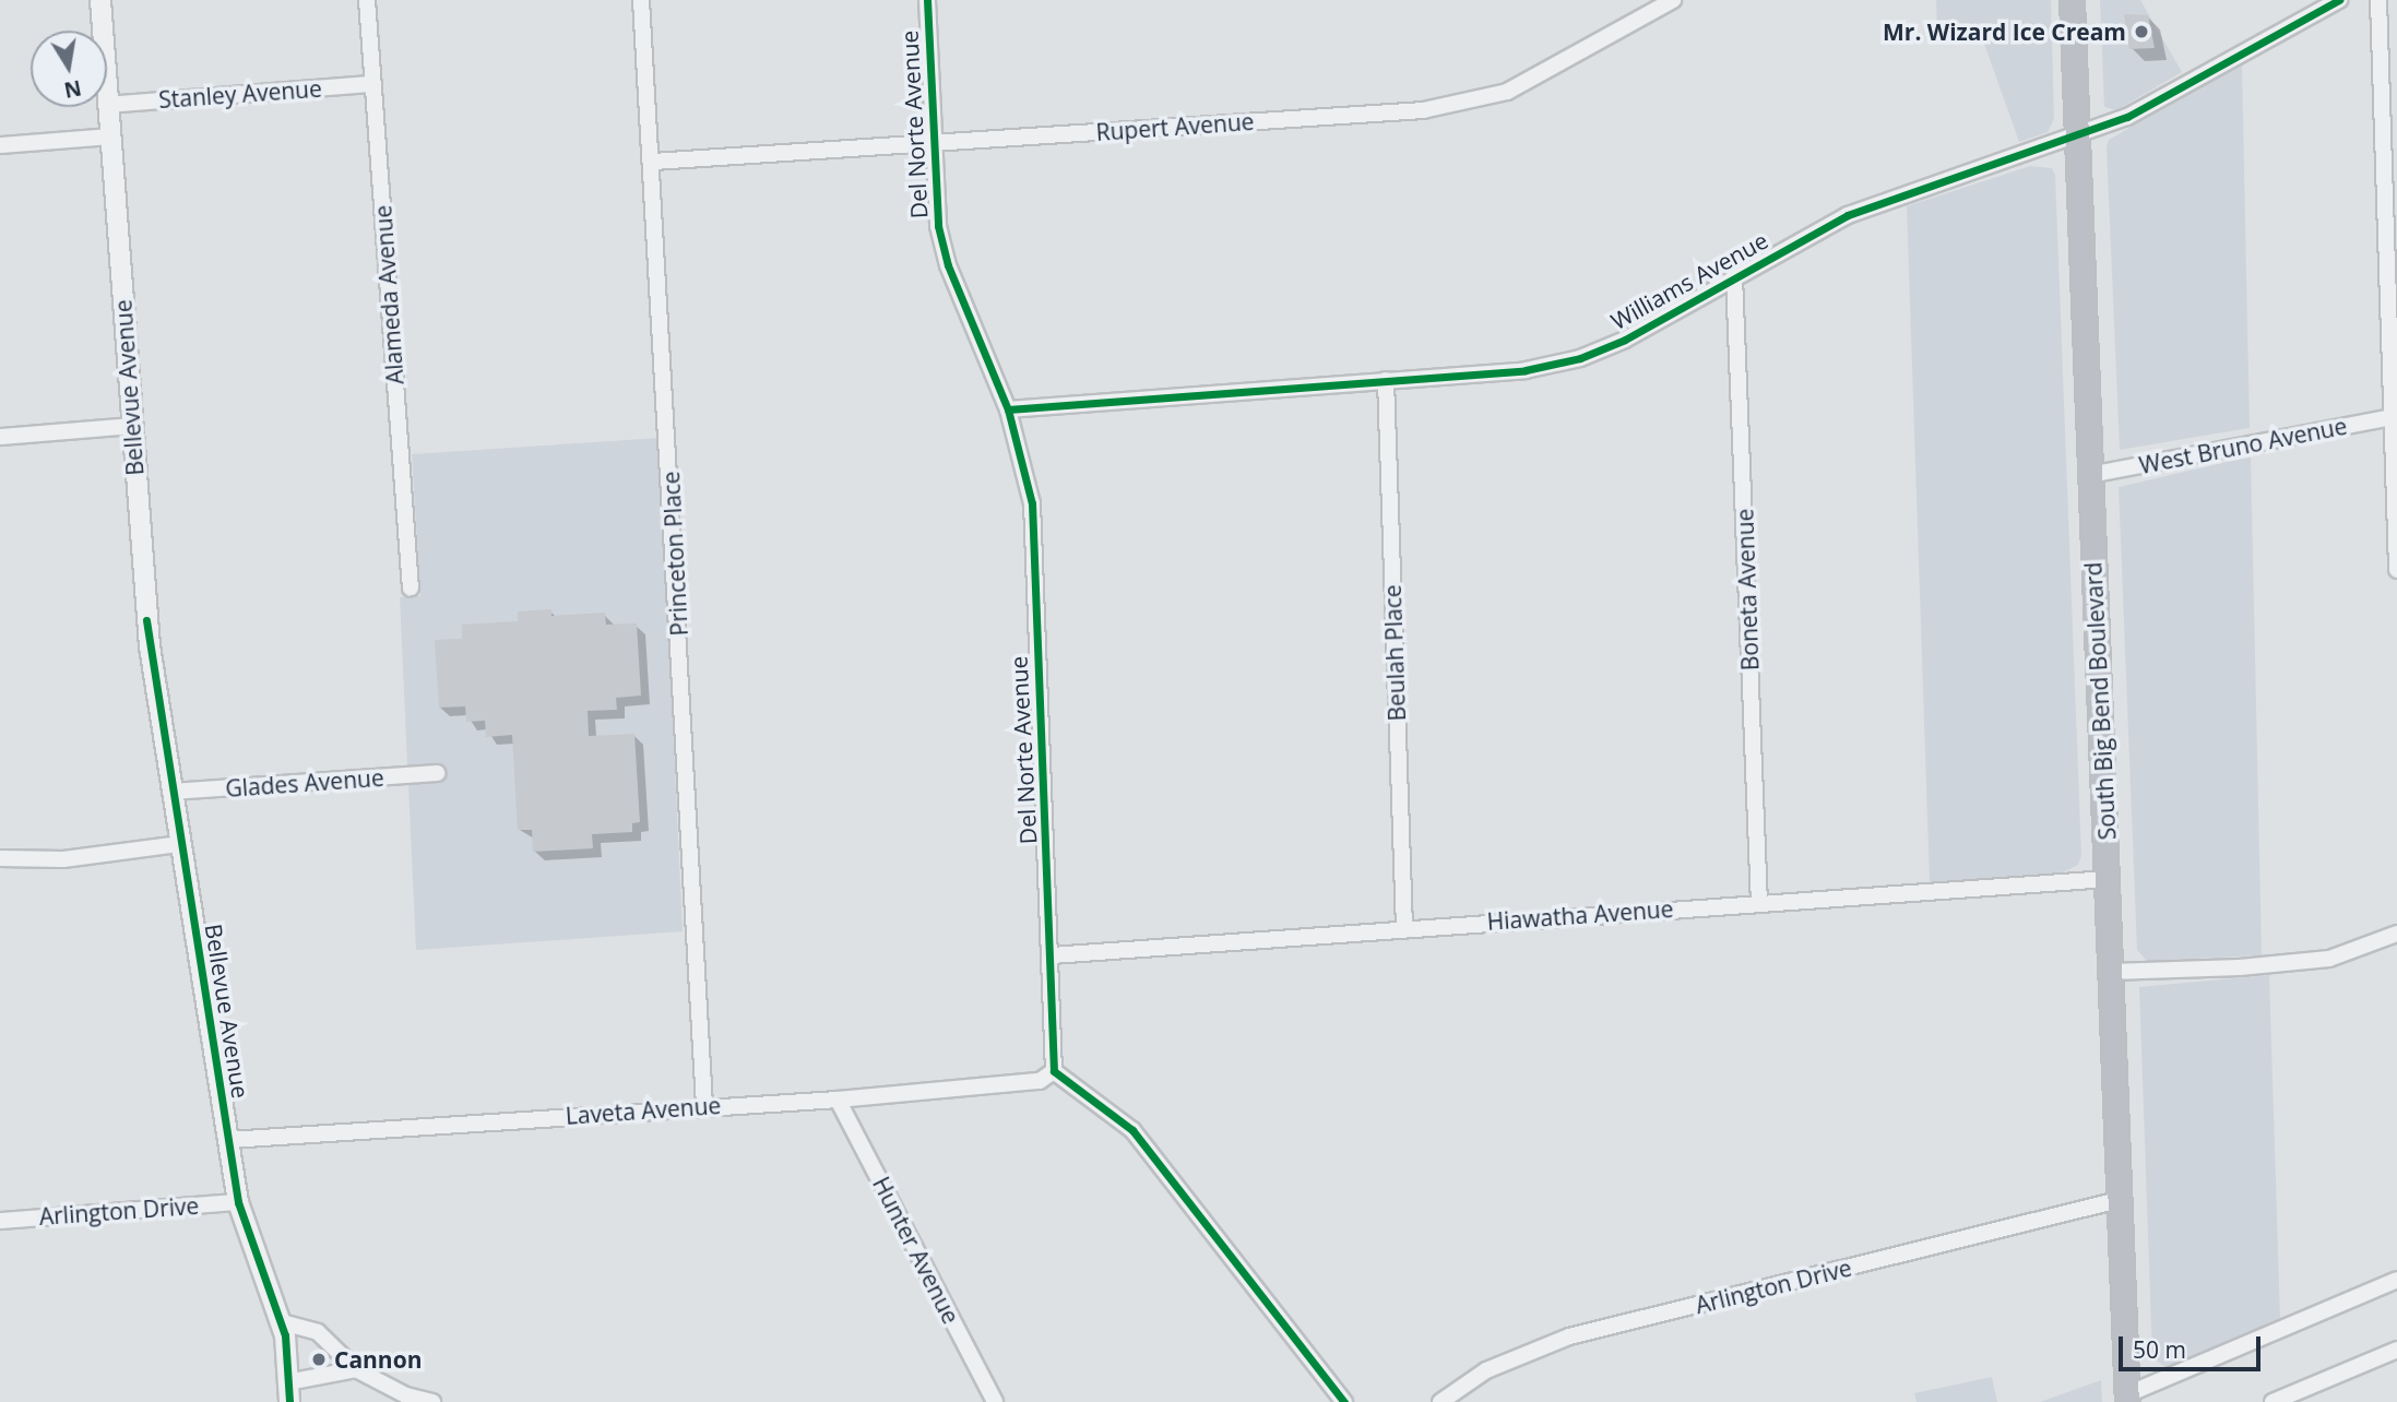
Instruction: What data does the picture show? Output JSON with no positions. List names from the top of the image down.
{
  "streets": {
    "main road": ["South Big Bend Boulevard"],
    "street": [
      "Stanley Avenue",
      "Del Norte Avenue",
      "Rupert Avenue",
      "Williams Avenue",
      "Alameda Avenue",
      "Bellevue Avenue",
      "West Bruno Avenue",
      "Princeton Place",
      "Boneta Avenue",
      "Beulah Place",
      "Glades Avenue",
      "Hiawatha Avenue",
      "Laveta Avenue",
      "Arlington Drive",
      "Hunter Avenue"
    ]
  },
  "crossings": [
    ["Stanley Avenue", "Alameda Avenue"],
    ["Stanley Avenue", "Bellevue Avenue"],
    ["Del Norte Avenue", "Rupert Avenue"],
    ["Del Norte Avenue", "Williams Avenue"],
    ["Del Norte Avenue", "Hiawatha Avenue"],
    ["Del Norte Avenue", "Laveta Avenue"],
    ["Rupert Avenue", "Princeton Place"],
    ["Williams Avenue", "Boneta Avenue"],
    ["Williams Avenue", "Beulah Place"],
    ["Williams Avenue", "South Big Bend Boulevard"],
    ["Bellevue Avenue", "Glades Avenue"],
    ["Bellevue Avenue", "Laveta Avenue"],
    ["Bellevue Avenue", "Arlington Drive"],
    ["West Bruno Avenue", "South Big Bend Boulevard"],
    ["Princeton Place", "Laveta Avenue"],
    ["Boneta Avenue", "Hiawatha Avenue"],
    ["Beulah Place", "Hiawatha Avenue"],
    ["South Big Bend Boulevard", "Hiawatha Avenue"],
    ["South Big Bend Boulevard", "Arlington Drive"],
    ["Laveta Avenue", "Hunter Avenue"]
  ],
  "places": ["Mr. Wizard Ice Cream", "Cannon"],
  "scale_bar": "50 m",
  "north": "bottom"
}
